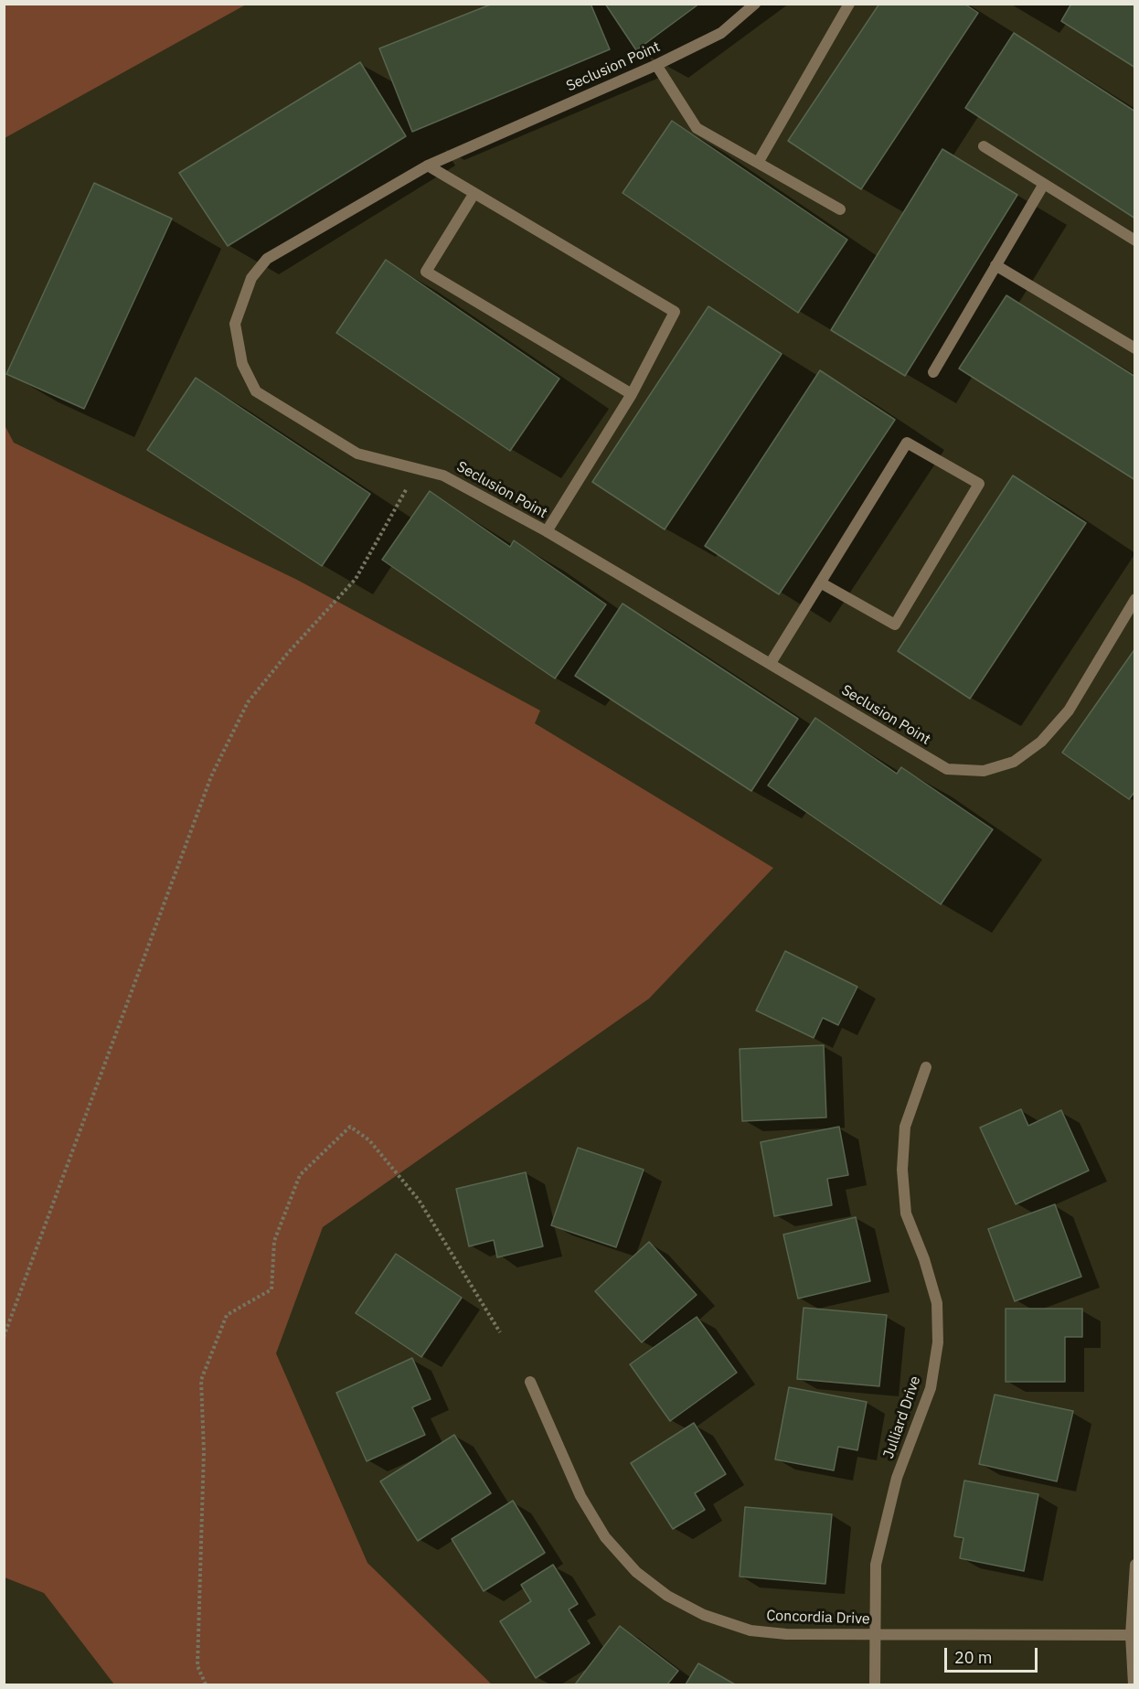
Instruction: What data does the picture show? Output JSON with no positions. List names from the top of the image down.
{
  "streets": {
    "street": ["Seclusion Point", "Julliard Drive", "Concordia Drive"]
  },
  "crossings": [
    ["Julliard Drive", "Concordia Drive"]
  ],
  "scale_bar": "20 m"
}
